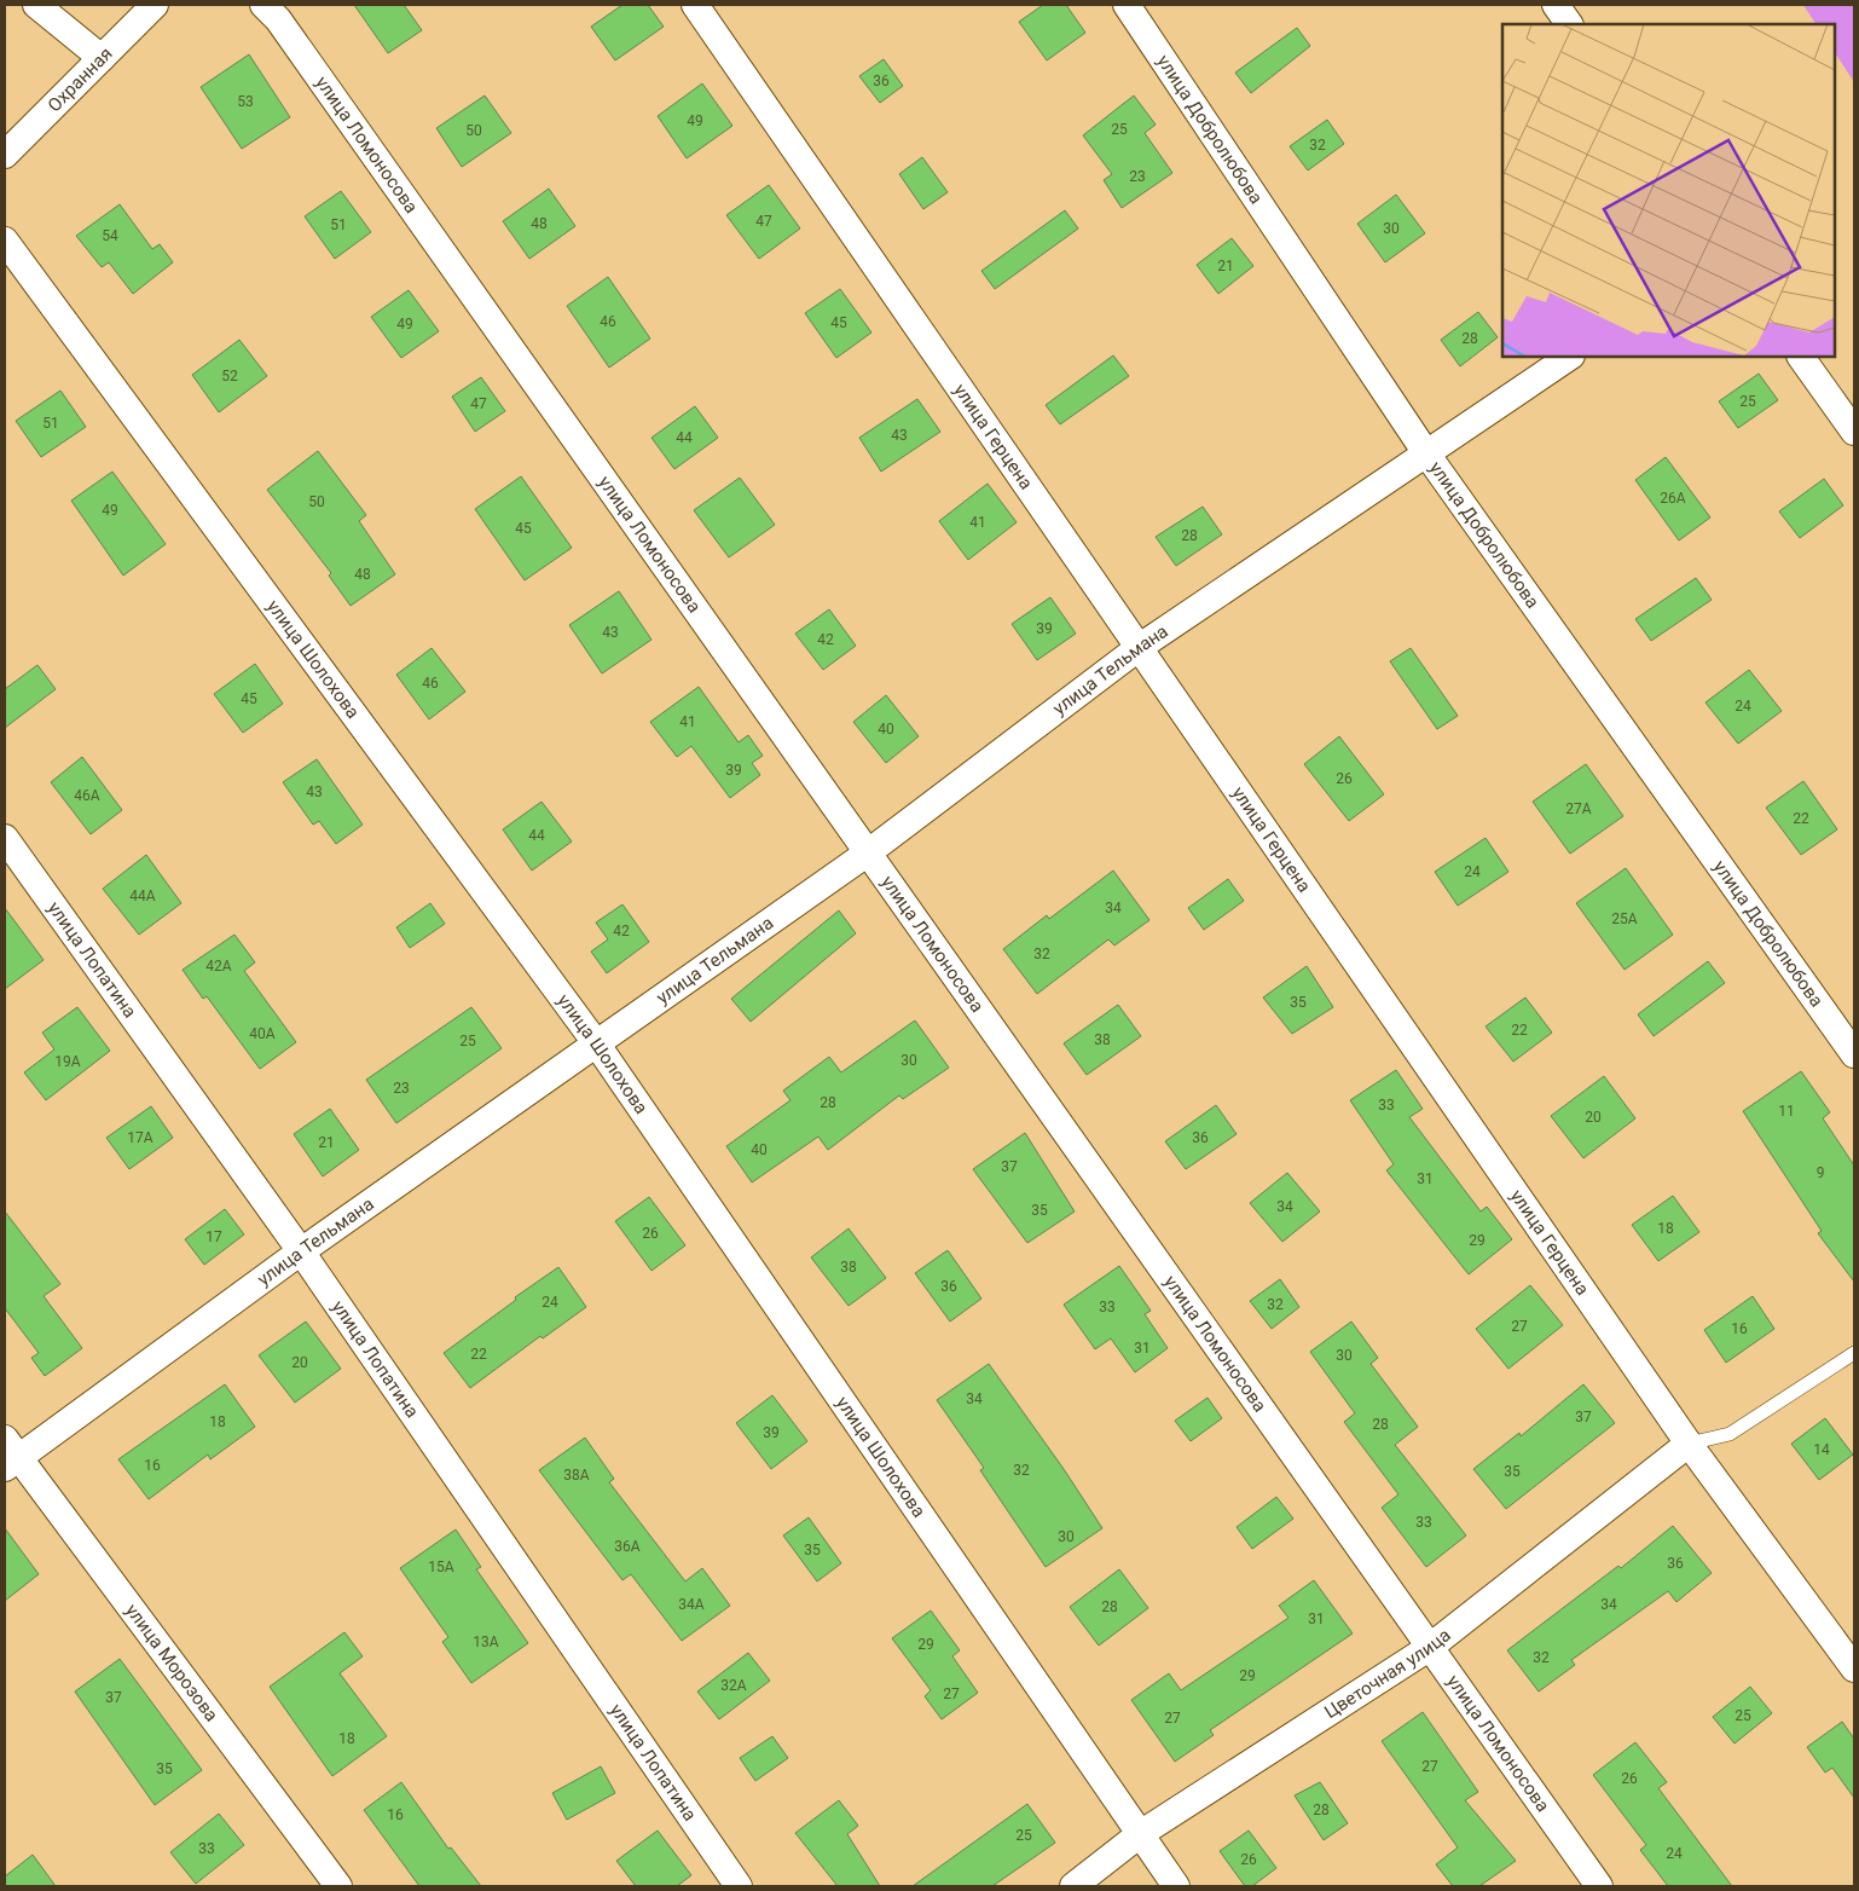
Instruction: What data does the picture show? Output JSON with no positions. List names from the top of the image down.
{
  "streets": {
    "street": [
      "Охранная",
      "улица Добролюбова",
      "улица Ломоносова",
      "улица Герцена",
      "улица Шолохова",
      "улица Тельмана",
      "улица Лопатина",
      "улица Морозова",
      "Цветочная улица"
    ]
  },
  "crossings": [
    ["улица Добролюбова", "улица Тельмана"],
    ["улица Ломоносова", "улица Тельмана"],
    ["улица Ломоносова", "Цветочная улица"],
    ["улица Герцена", "улица Тельмана"],
    ["улица Герцена", "Цветочная улица"],
    ["улица Шолохова", "улица Тельмана"],
    ["улица Шолохова", "Цветочная улица"],
    ["улица Тельмана", "улица Лопатина"],
    ["улица Тельмана", "улица Морозова"]
  ],
  "house_numbers": [
    "36",
    "53",
    "49",
    "25",
    "50",
    "32",
    "23",
    "47",
    "48",
    "51",
    "30",
    "54",
    "21",
    "46",
    "45",
    "49",
    "28",
    "52",
    "25",
    "47",
    "51",
    "43",
    "44",
    "26А",
    "50",
    "49",
    "41",
    "45",
    "28",
    "48",
    "39",
    "43",
    "42",
    "46",
    "45",
    "24",
    "41",
    "40",
    "39",
    "26",
    "43",
    "46А",
    "27А",
    "22",
    "44",
    "24",
    "44А",
    "34",
    "25А",
    "42",
    "32",
    "42А",
    "35",
    "22",
    "40А",
    "38",
    "25",
    "30",
    "19А",
    "23",
    "28",
    "33",
    "11",
    "20",
    "17А",
    "36",
    "21",
    "40",
    "37",
    "9",
    "31",
    "34",
    "35",
    "18",
    "26",
    "17",
    "29",
    "38",
    "36",
    "24",
    "32",
    "33",
    "27",
    "16",
    "31",
    "22",
    "30",
    "20",
    "34",
    "37",
    "18",
    "28",
    "39",
    "14",
    "16",
    "32",
    "35",
    "38А",
    "33",
    "30",
    "36А",
    "35",
    "36",
    "15А",
    "34А",
    "34",
    "28",
    "31",
    "13А",
    "29",
    "32",
    "29",
    "32А",
    "27",
    "37",
    "25",
    "27",
    "18",
    "27",
    "35",
    "26",
    "28",
    "16",
    "25",
    "33",
    "24",
    "26"
  ]
}
